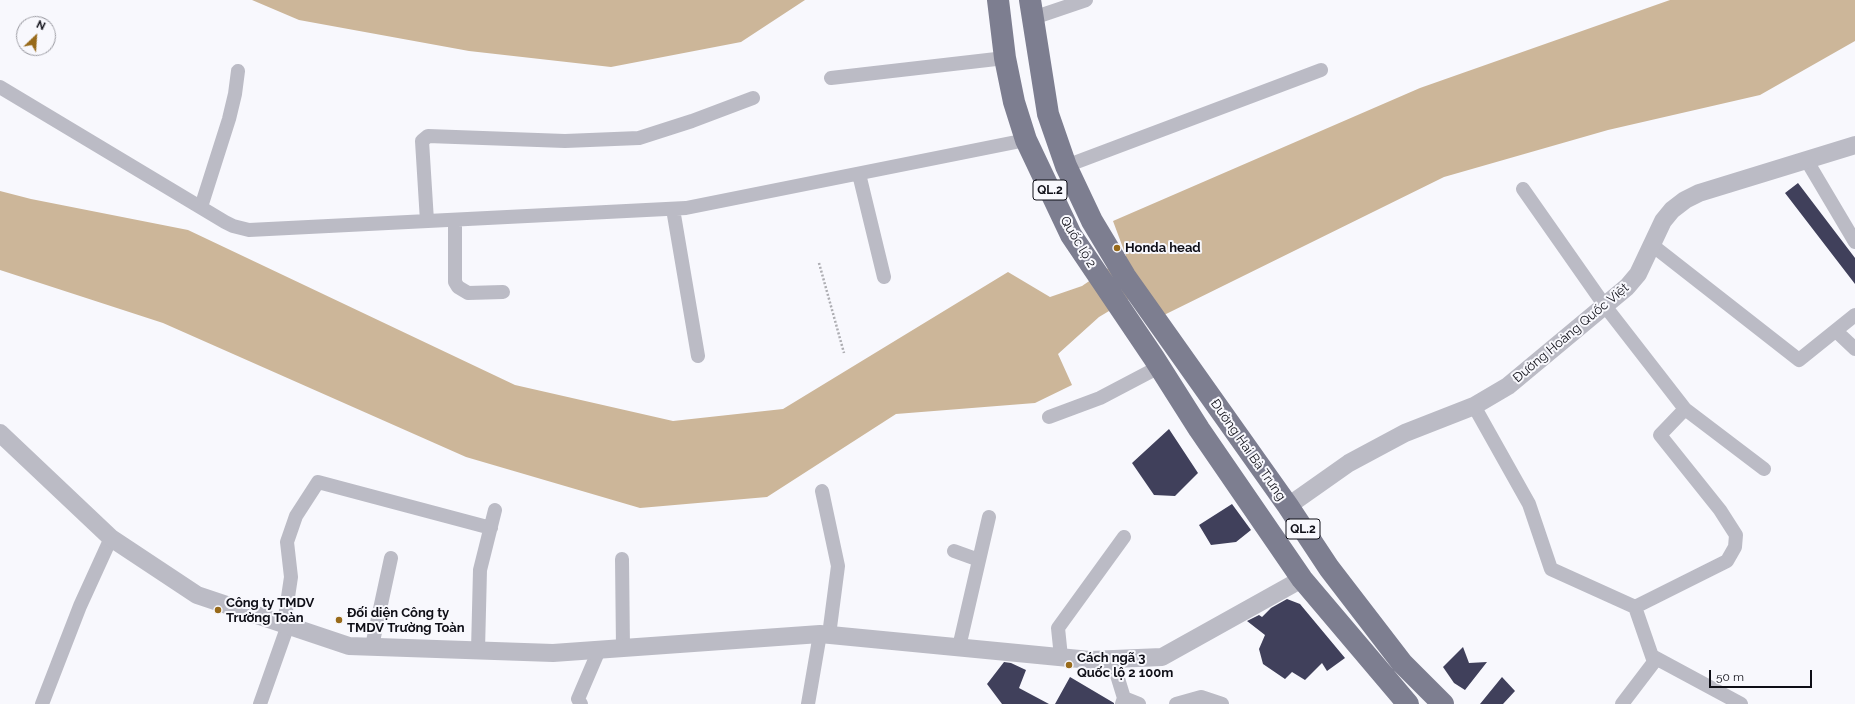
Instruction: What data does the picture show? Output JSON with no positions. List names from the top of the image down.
{
  "streets": {
    "highway": ["QL.2", "Quốc lộ 2", "Đường Hai Bà Trưng"],
    "street": ["Đường Hoàng Quốc Việt"]
  },
  "crossings": [
    ["QL.2", "Quốc lộ 2"],
    ["Quốc lộ 2", "Đường Hai Bà Trưng"],
    ["Đường Hoàng Quốc Việt", "Đường Hai Bà Trưng"]
  ],
  "places": [
    "Honda head",
    "Công ty TMDV Trường Toàn",
    "Đối diện Công ty TMDV Trường Toàn",
    "Cách ngã 3 Quốc lộ 2 100m"
  ],
  "scale_bar": "50 m",
  "north": "top right"
}
